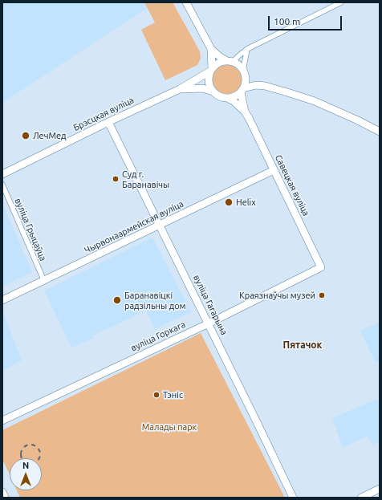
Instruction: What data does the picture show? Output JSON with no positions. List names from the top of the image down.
{
  "streets": {
    "main road": [
      "Брэсцкая вуліца",
      "Савецкая вуліца",
      "Чырвонаармейская вуліца",
      "вуліца Гагарына",
      "вуліца Горкага"
    ],
    "street": ["вуліца Грыцаўца"]
  },
  "crossings": [
    ["Брэсцкая вуліца", "Савецкая вуліца"],
    ["Брэсцкая вуліца", "вуліца Гагарына"],
    ["Савецкая вуліца", "Чырвонаармейская вуліца"],
    ["Савецкая вуліца", "вуліца Горкага"],
    ["Чырвонаармейская вуліца", "вуліца Грыцаўца"],
    ["Чырвонаармейская вуліца", "вуліца Гагарына"],
    ["вуліца Гагарына", "вуліца Горкага"]
  ],
  "districts": ["Пятачок"],
  "parks": ["Малады парк"],
  "places": [
    "ЛечМед",
    "Суд г. Баранавічы",
    "Helix",
    "Краязнаўчы музей",
    "Баранавіцкі радзільны дом",
    "Тэніс"
  ],
  "scale_bar": "100 m",
  "north": "top"
}
